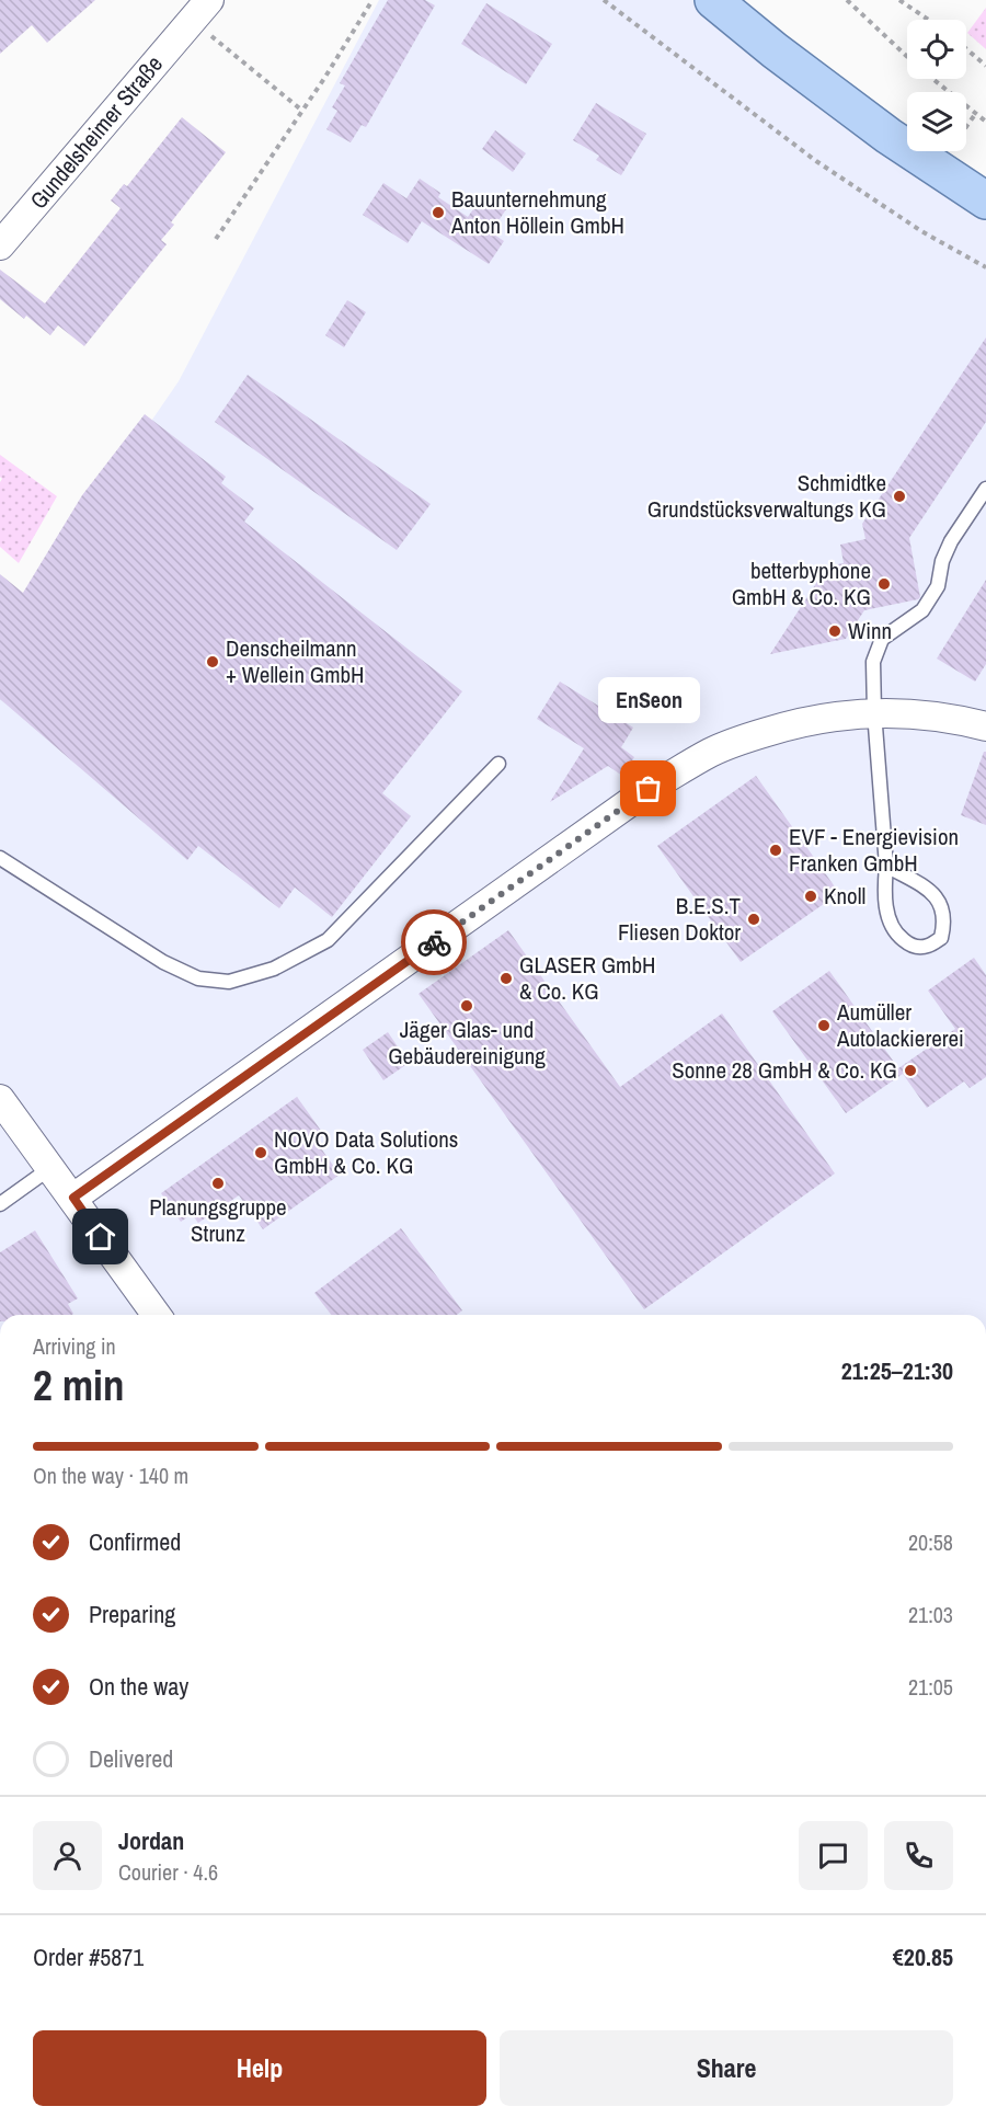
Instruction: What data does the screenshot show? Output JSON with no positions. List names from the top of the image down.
{
  "streets": {
    "street": ["Gundelsheimer Straße"]
  },
  "places": [
    "Bauunternehmung Anton Höllein GmbH",
    "Schmidtke Grundstücksverwaltungs KG",
    "betterbyphone GmbH & Co. KG",
    "Winn",
    "Denscheilmann + Wellein GmbH",
    "EnSeon",
    "EVF - Energievision Franken GmbH",
    "Knoll",
    "B.E.S.T Fliesen Doktor",
    "GLASER GmbH & Co. KG",
    "Jäger Glas- und Gebäudereinigung",
    "Aumüller Autolackiererei",
    "Sonne 28 GmbH & Co. KG",
    "NOVO Data Solutions GmbH & Co. KG",
    "Planungsgruppe Strunz"
  ],
  "page": {
    "bubble": "EnSeon",
    "heading": ["2 min", "Arriving in", "21:25–21:30"],
    "panel": [
      "Jordan",
      "Courier · 4.6",
      "Order #5871",
      "€20.85"
    ],
    "bar": "On the way · 140 m",
    "list": [
      ["Confirmed", "20:58"],
      ["Preparing", "21:03"],
      ["On the way", "21:05"],
      "Delivered"
    ],
    "buttons": ["Help", "Share"]
  }
}
